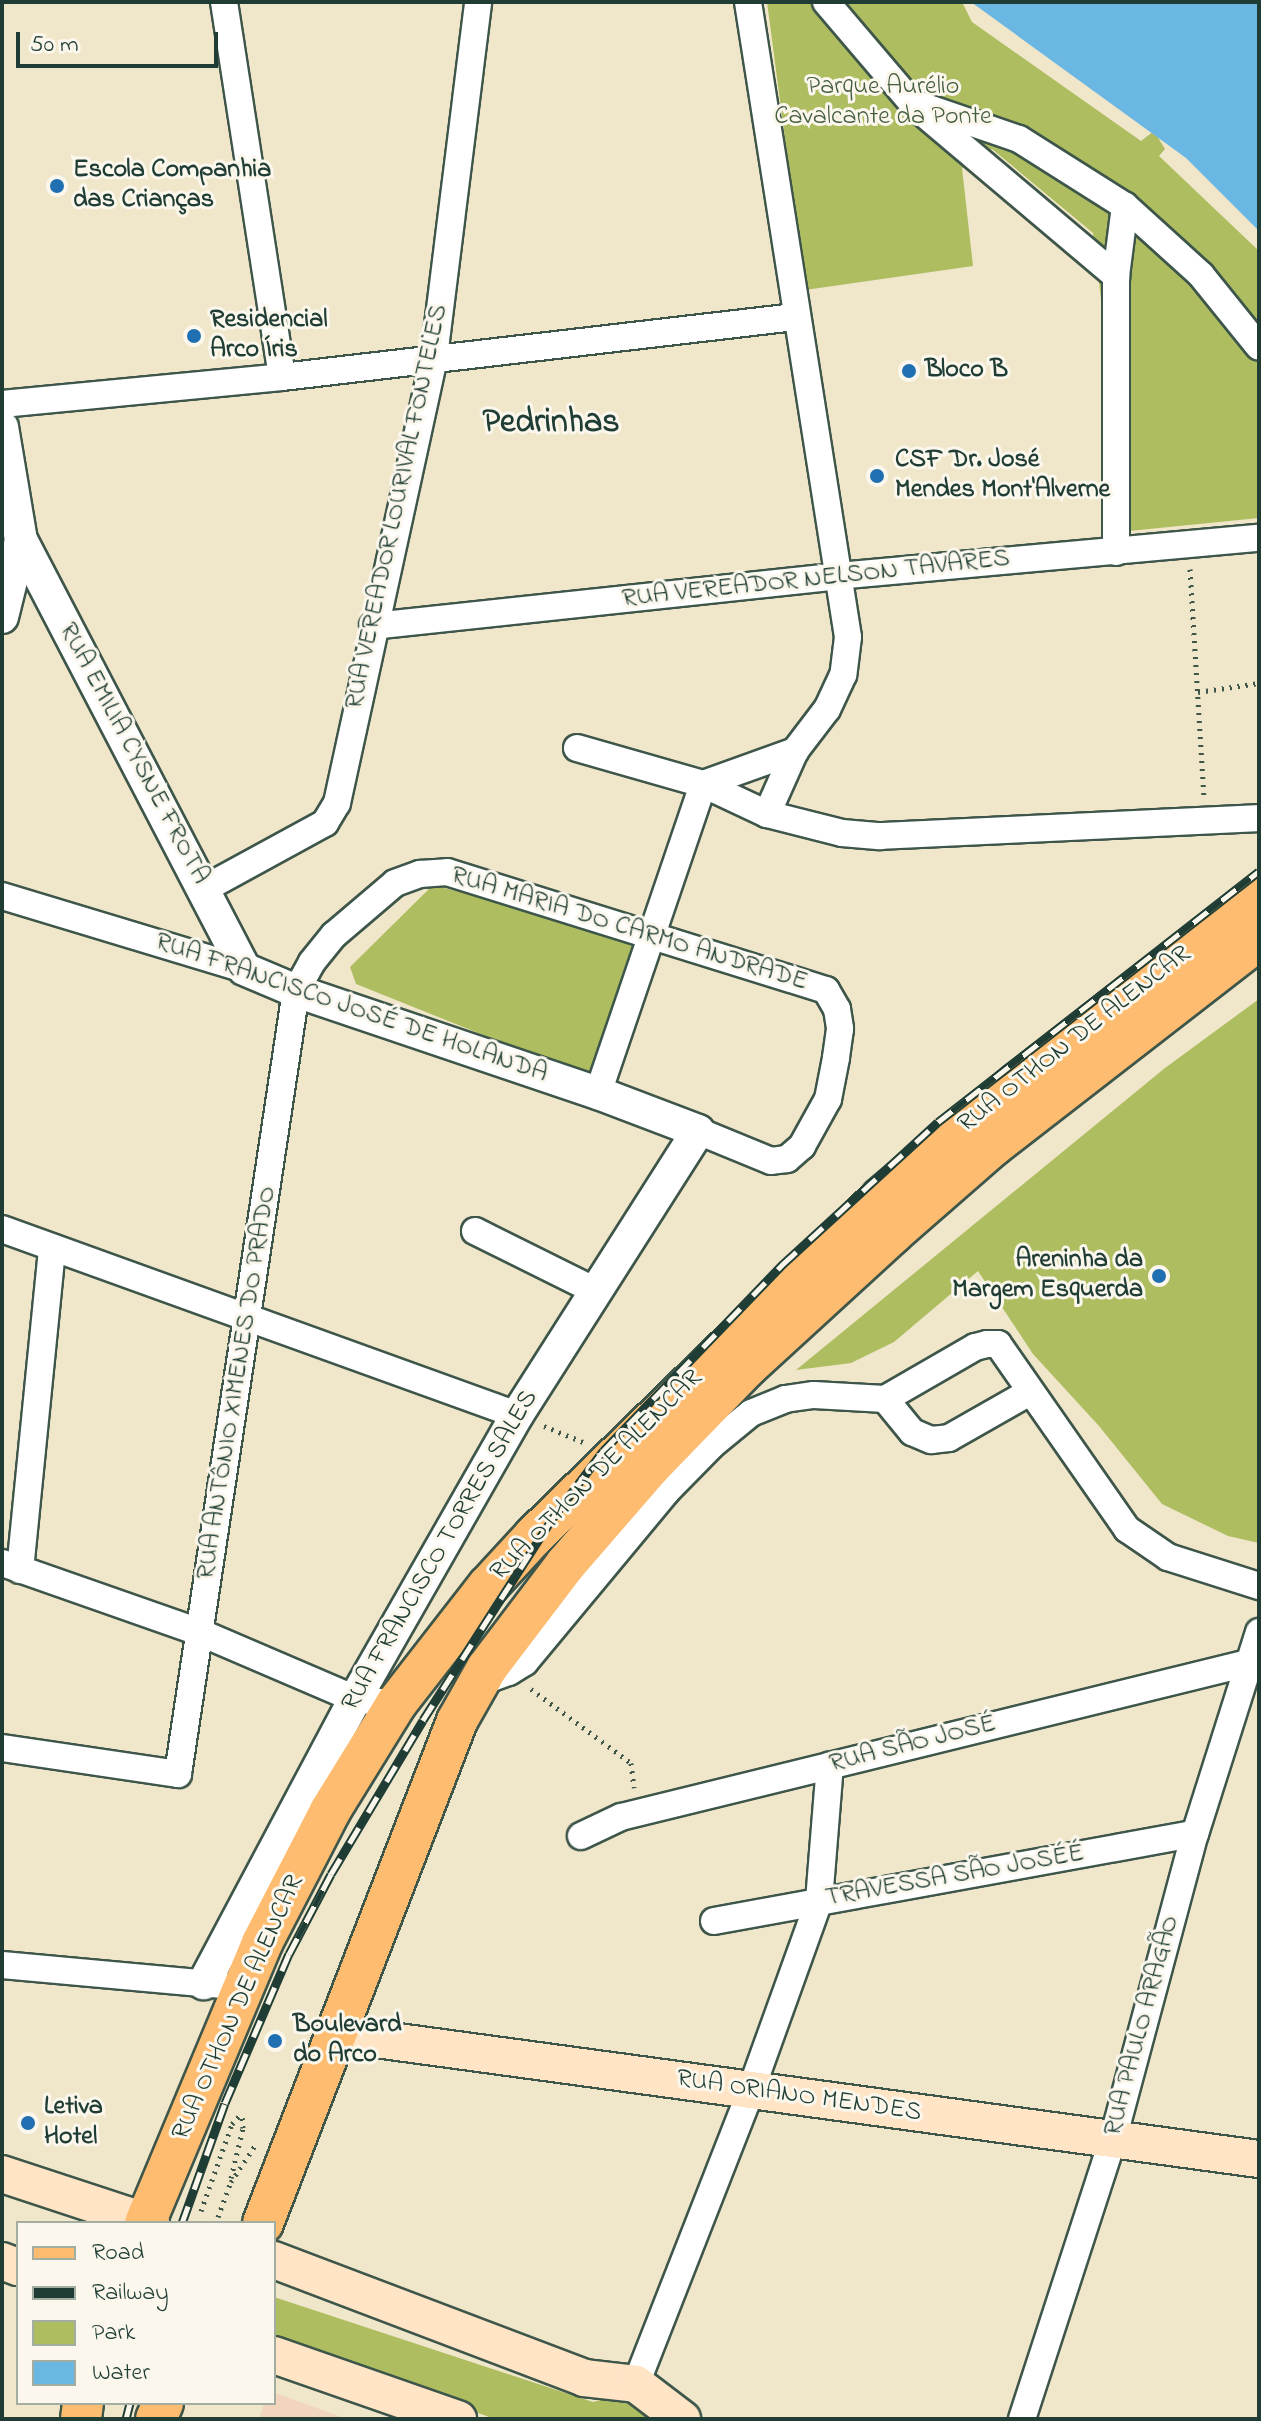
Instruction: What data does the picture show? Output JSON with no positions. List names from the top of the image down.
{
  "streets": {
    "main road": ["RUA OTHON DE ALENCAR", "RUA ORIANO MENDES"],
    "street": [
      "RUA VEREADOR LOURIVAL FONTELES",
      "RUA VEREADOR NELSON TAVARES",
      "RUA EMILIA CYSNE FROTA",
      "RUA MARIA DO CARMO ANDRADE",
      "RUA FRANCISCO JOSÉ DE HOLANDA",
      "RUA ANTÔNIO XIMENES DO PRADO",
      "RUA FRANCISCO TORRES SALES",
      "RUA SÃO JOSÉ",
      "TRAVESSA SÃO JOSÉÉ",
      "RUA PAULO ARAGÃO"
    ]
  },
  "crossings": [
    ["RUA VEREADOR LOURIVAL FONTELES", "RUA VEREADOR NELSON TAVARES"],
    ["RUA VEREADOR LOURIVAL FONTELES", "RUA EMILIA CYSNE FROTA"],
    ["RUA EMILIA CYSNE FROTA", "RUA FRANCISCO JOSÉ DE HOLANDA"],
    ["RUA MARIA DO CARMO ANDRADE", "RUA FRANCISCO JOSÉ DE HOLANDA"],
    ["RUA MARIA DO CARMO ANDRADE", "RUA ANTÔNIO XIMENES DO PRADO"],
    ["RUA MARIA DO CARMO ANDRADE", "RUA FRANCISCO TORRES SALES"],
    ["RUA FRANCISCO JOSÉ DE HOLANDA", "RUA ANTÔNIO XIMENES DO PRADO"],
    ["RUA FRANCISCO JOSÉ DE HOLANDA", "RUA FRANCISCO TORRES SALES"],
    ["RUA OTHON DE ALENCAR", "RUA FRANCISCO TORRES SALES"],
    ["RUA OTHON DE ALENCAR", "RUA ORIANO MENDES"],
    ["RUA SÃO JOSÉ", "RUA PAULO ARAGÃO"],
    ["TRAVESSA SÃO JOSÉÉ", "RUA PAULO ARAGÃO"],
    ["RUA PAULO ARAGÃO", "RUA ORIANO MENDES"]
  ],
  "districts": ["Pedrinhas"],
  "parks": ["Parque Aurélio Cavalcante da Ponte"],
  "places": [
    "Escola Companhia das Crianças",
    "Residencial Arco Íris",
    "Bloco B",
    "CSF Dr. José Mendes Mont'Alverne",
    "Areninha da Margem Esquerda",
    "Boulevard do Arco",
    "Letiva Hotel"
  ],
  "legend": [
    "Road",
    "Railway",
    "Park",
    "Water"
  ],
  "scale_bar": "50 m"
}
